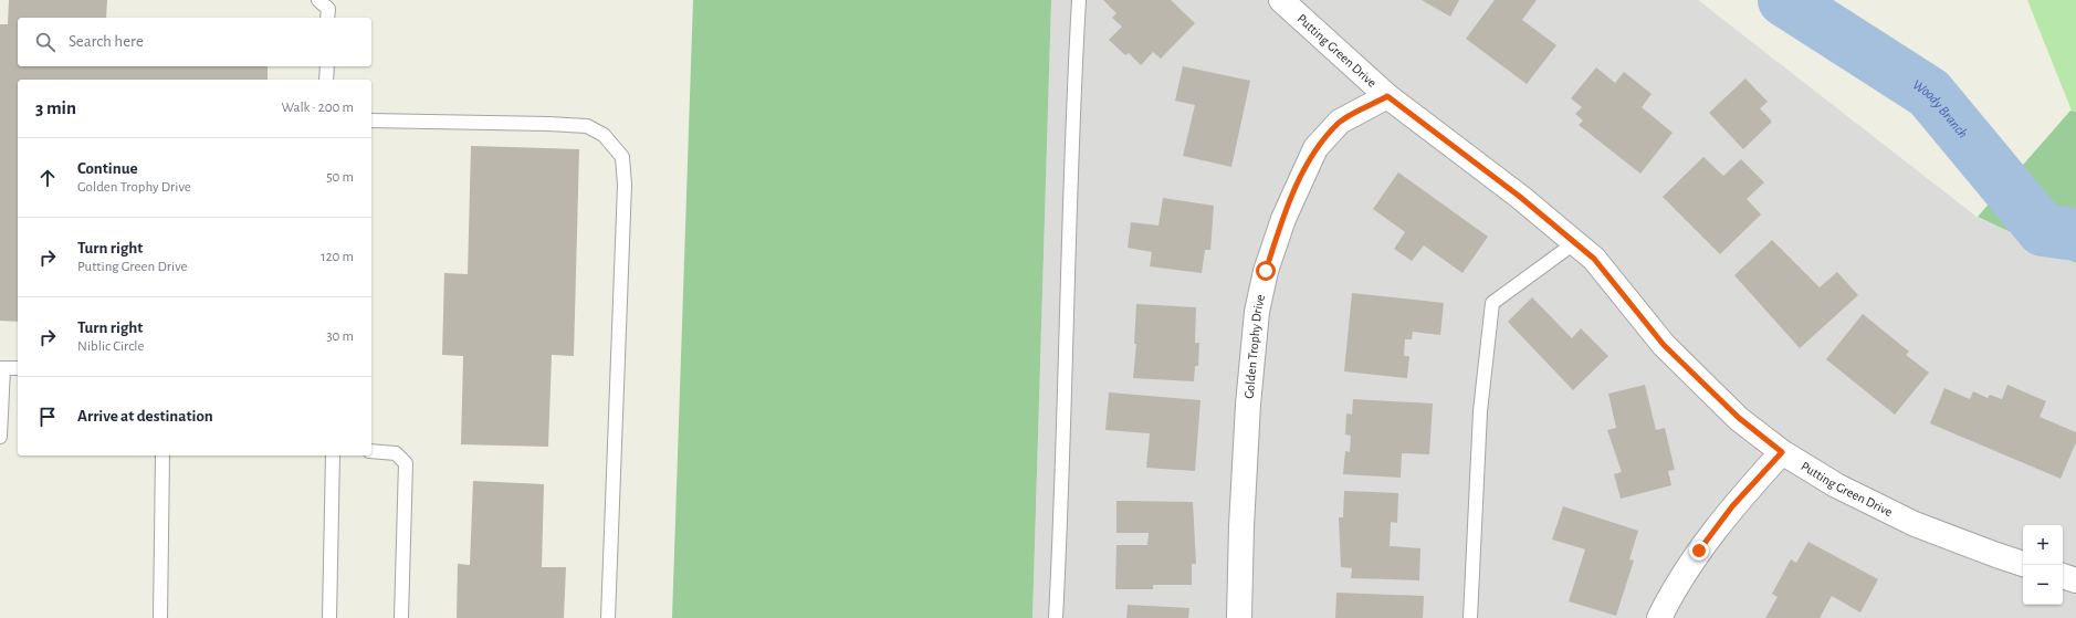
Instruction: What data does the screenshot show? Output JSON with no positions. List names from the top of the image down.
{
  "streets": {
    "street": ["Putting Green Drive", "Golden Trophy Drive"]
  },
  "crossings": [
    ["Putting Green Drive", "Golden Trophy Drive"]
  ],
  "water": ["Woody Branch"],
  "page": {
    "search": "Search here",
    "heading": ["3 min", "Walk · 200 m"],
    "list": [
      ["Continue", "Golden Trophy Drive", "50 m"],
      ["Turn right", "Putting Green Drive", "120 m"],
      ["Turn right", "Niblic Circle", "30 m"],
      "Arrive at destination"
    ],
    "map_buttons": ["+", "−"]
  }
}
